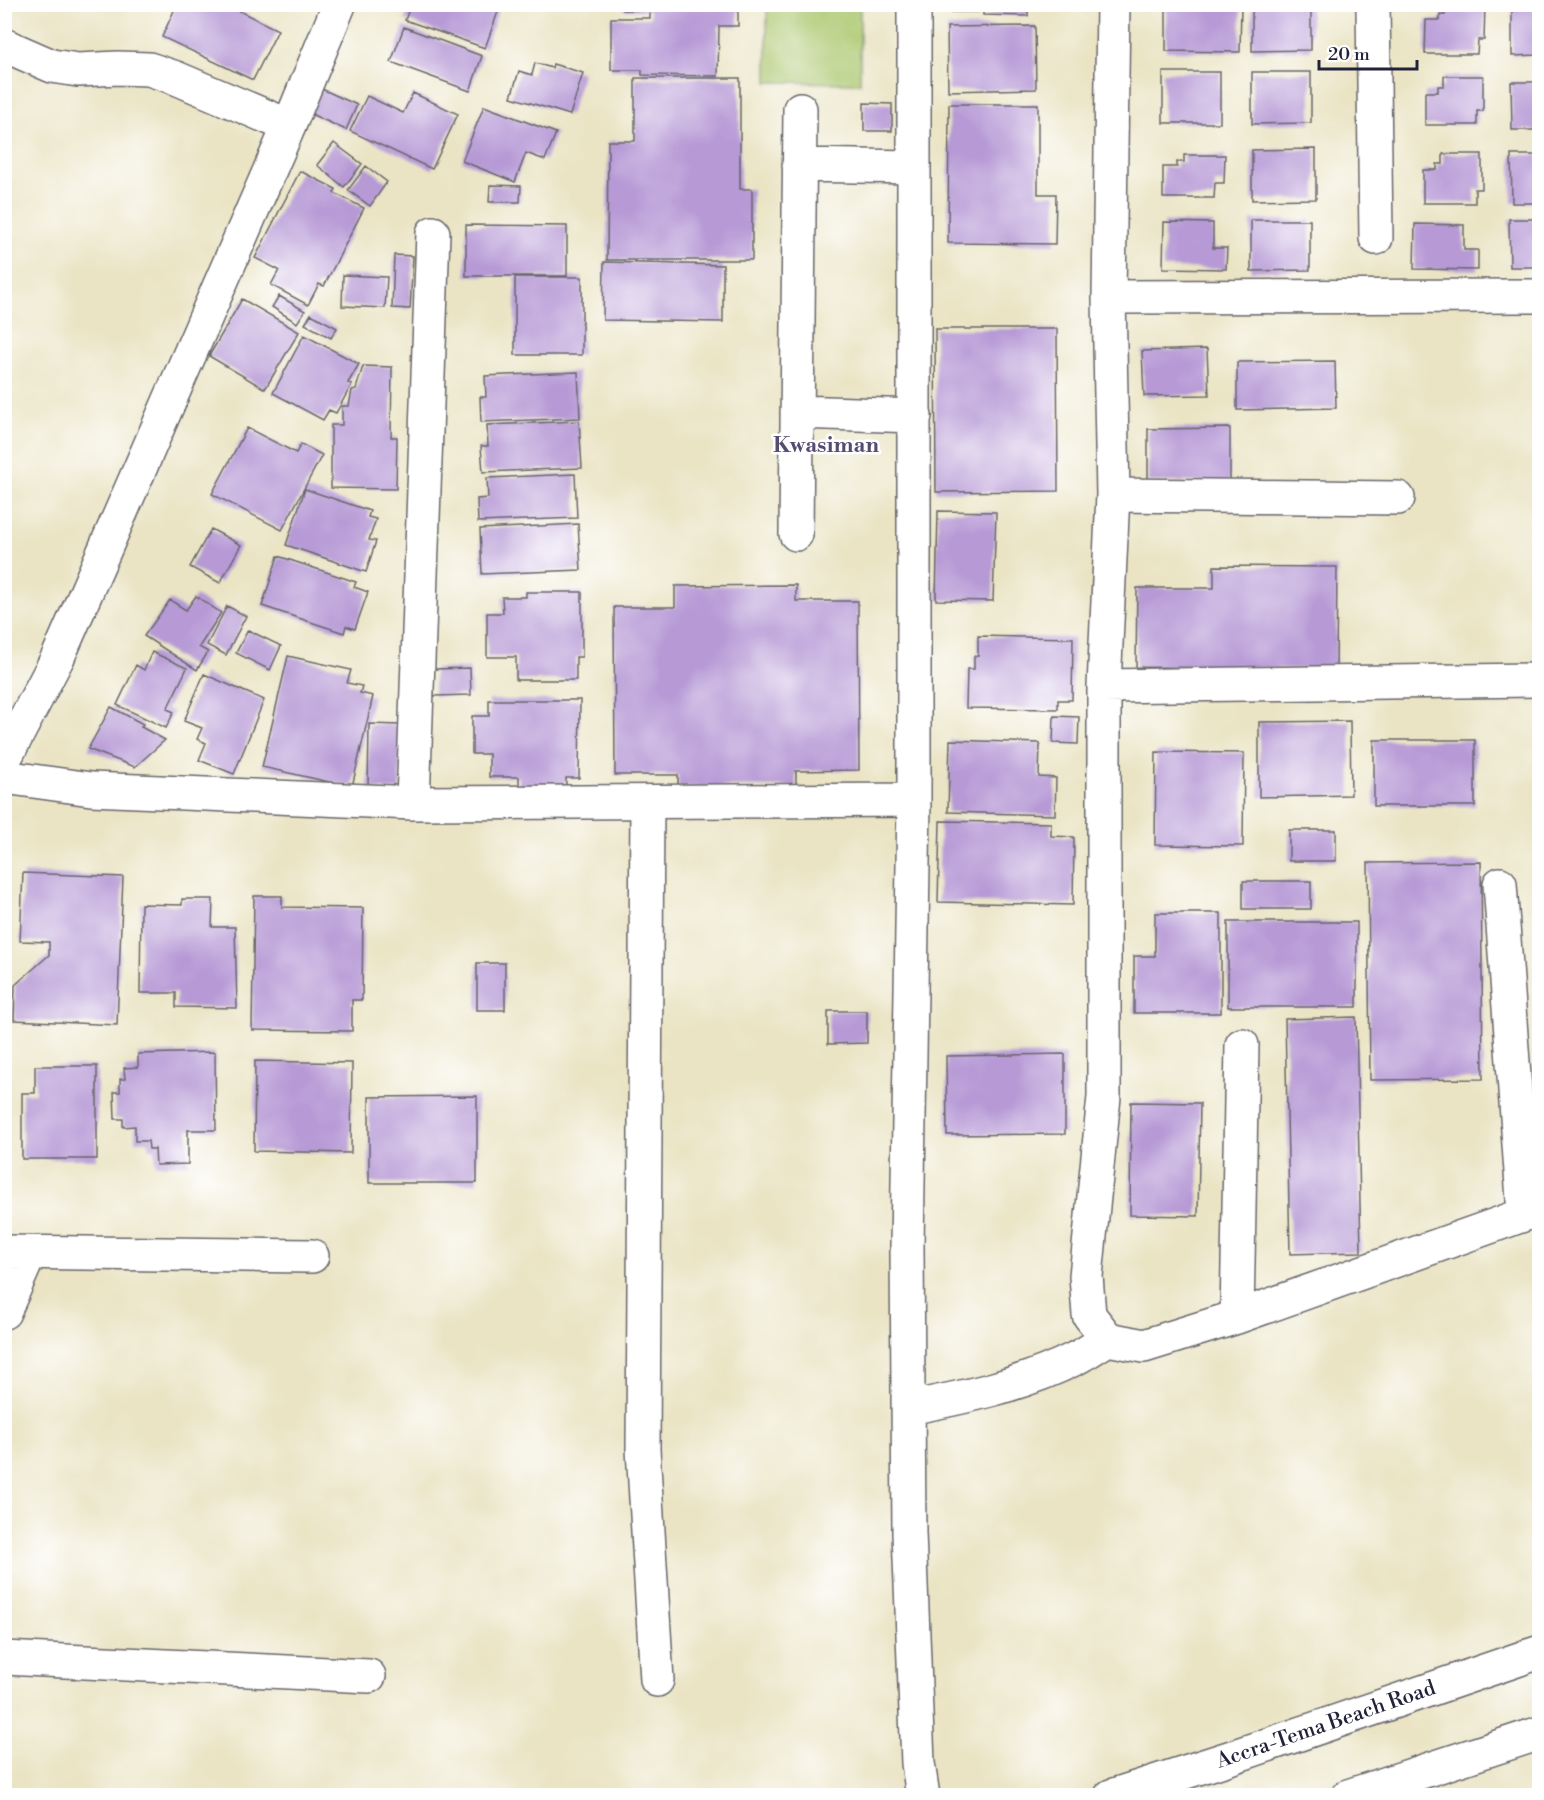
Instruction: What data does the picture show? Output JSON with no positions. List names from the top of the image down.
{
  "streets": {
    "street": ["Accra-Tema Beach Road"]
  },
  "districts": ["Kwasiman"],
  "scale_bar": "20 m"
}
